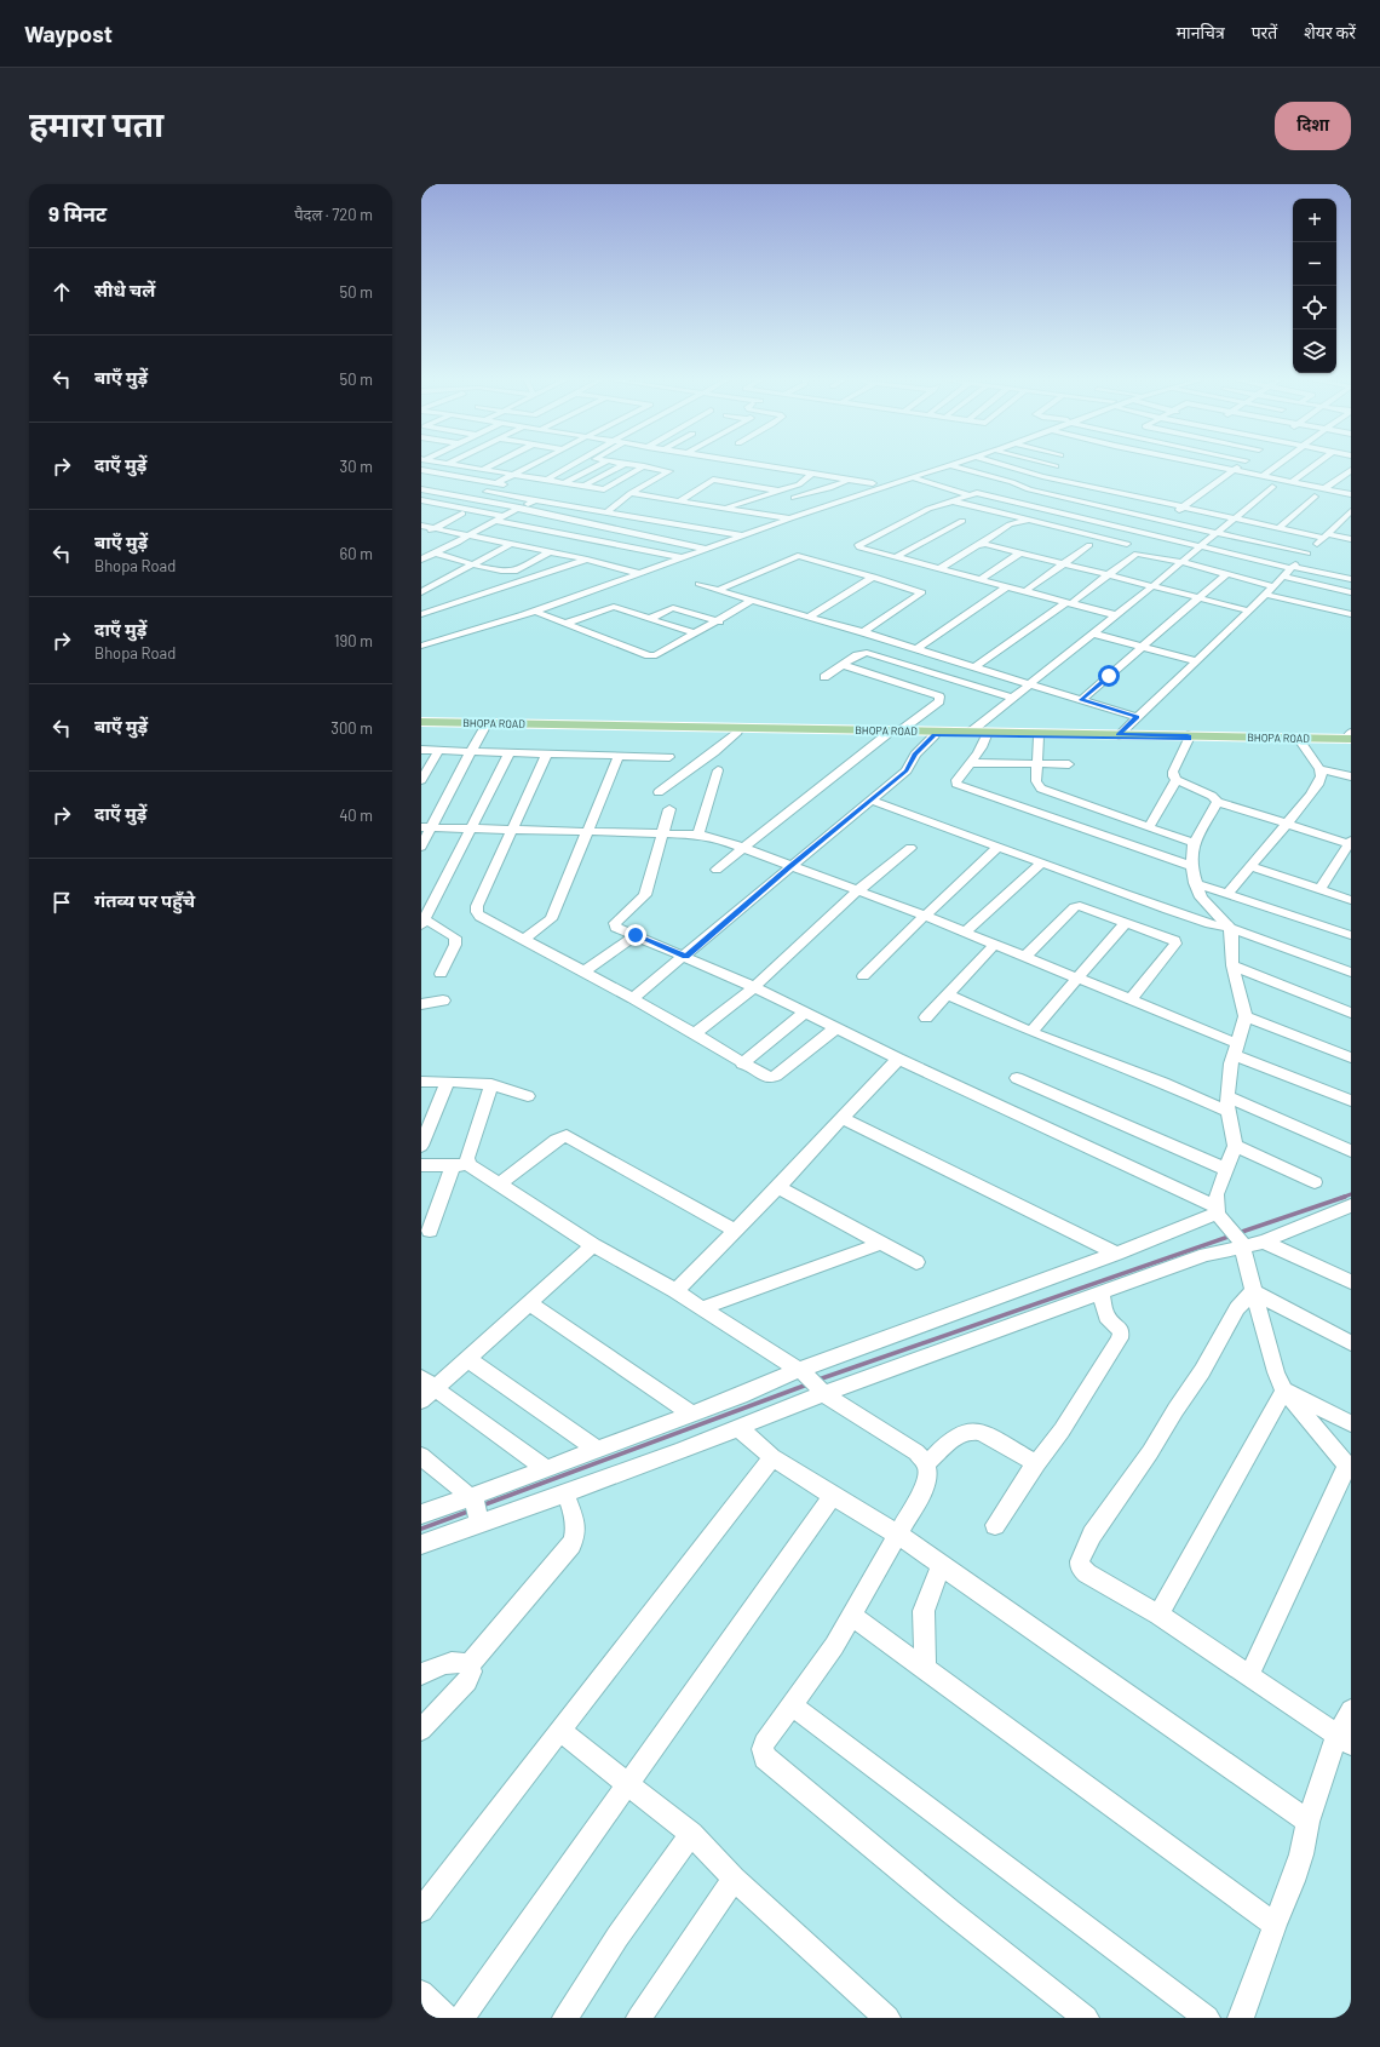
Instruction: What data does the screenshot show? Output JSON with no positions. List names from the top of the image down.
{
  "streets": {
    "main road": ["BHOPA ROAD"]
  },
  "page": {
    "header": "Waypost",
    "nav": ["मानचित्र", "परतें", "शेयर करें"],
    "buttons": "दिशा",
    "title": "हमारा पता",
    "heading": ["9 मिनट", "पैदल · 720 m"],
    "map_buttons": ["+", "−"],
    "list": [
      ["सीधे चलें", "50 m"],
      ["बाएँ मुड़ें", "50 m"],
      ["दाएँ मुड़ें", "30 m"],
      ["बाएँ मुड़ें", "Bhopa Road", "60 m"],
      ["दाएँ मुड़ें", "Bhopa Road", "190 m"],
      ["बाएँ मुड़ें", "300 m"],
      ["दाएँ मुड़ें", "40 m"],
      "गंतव्य पर पहुँचे"
    ]
  }
}
